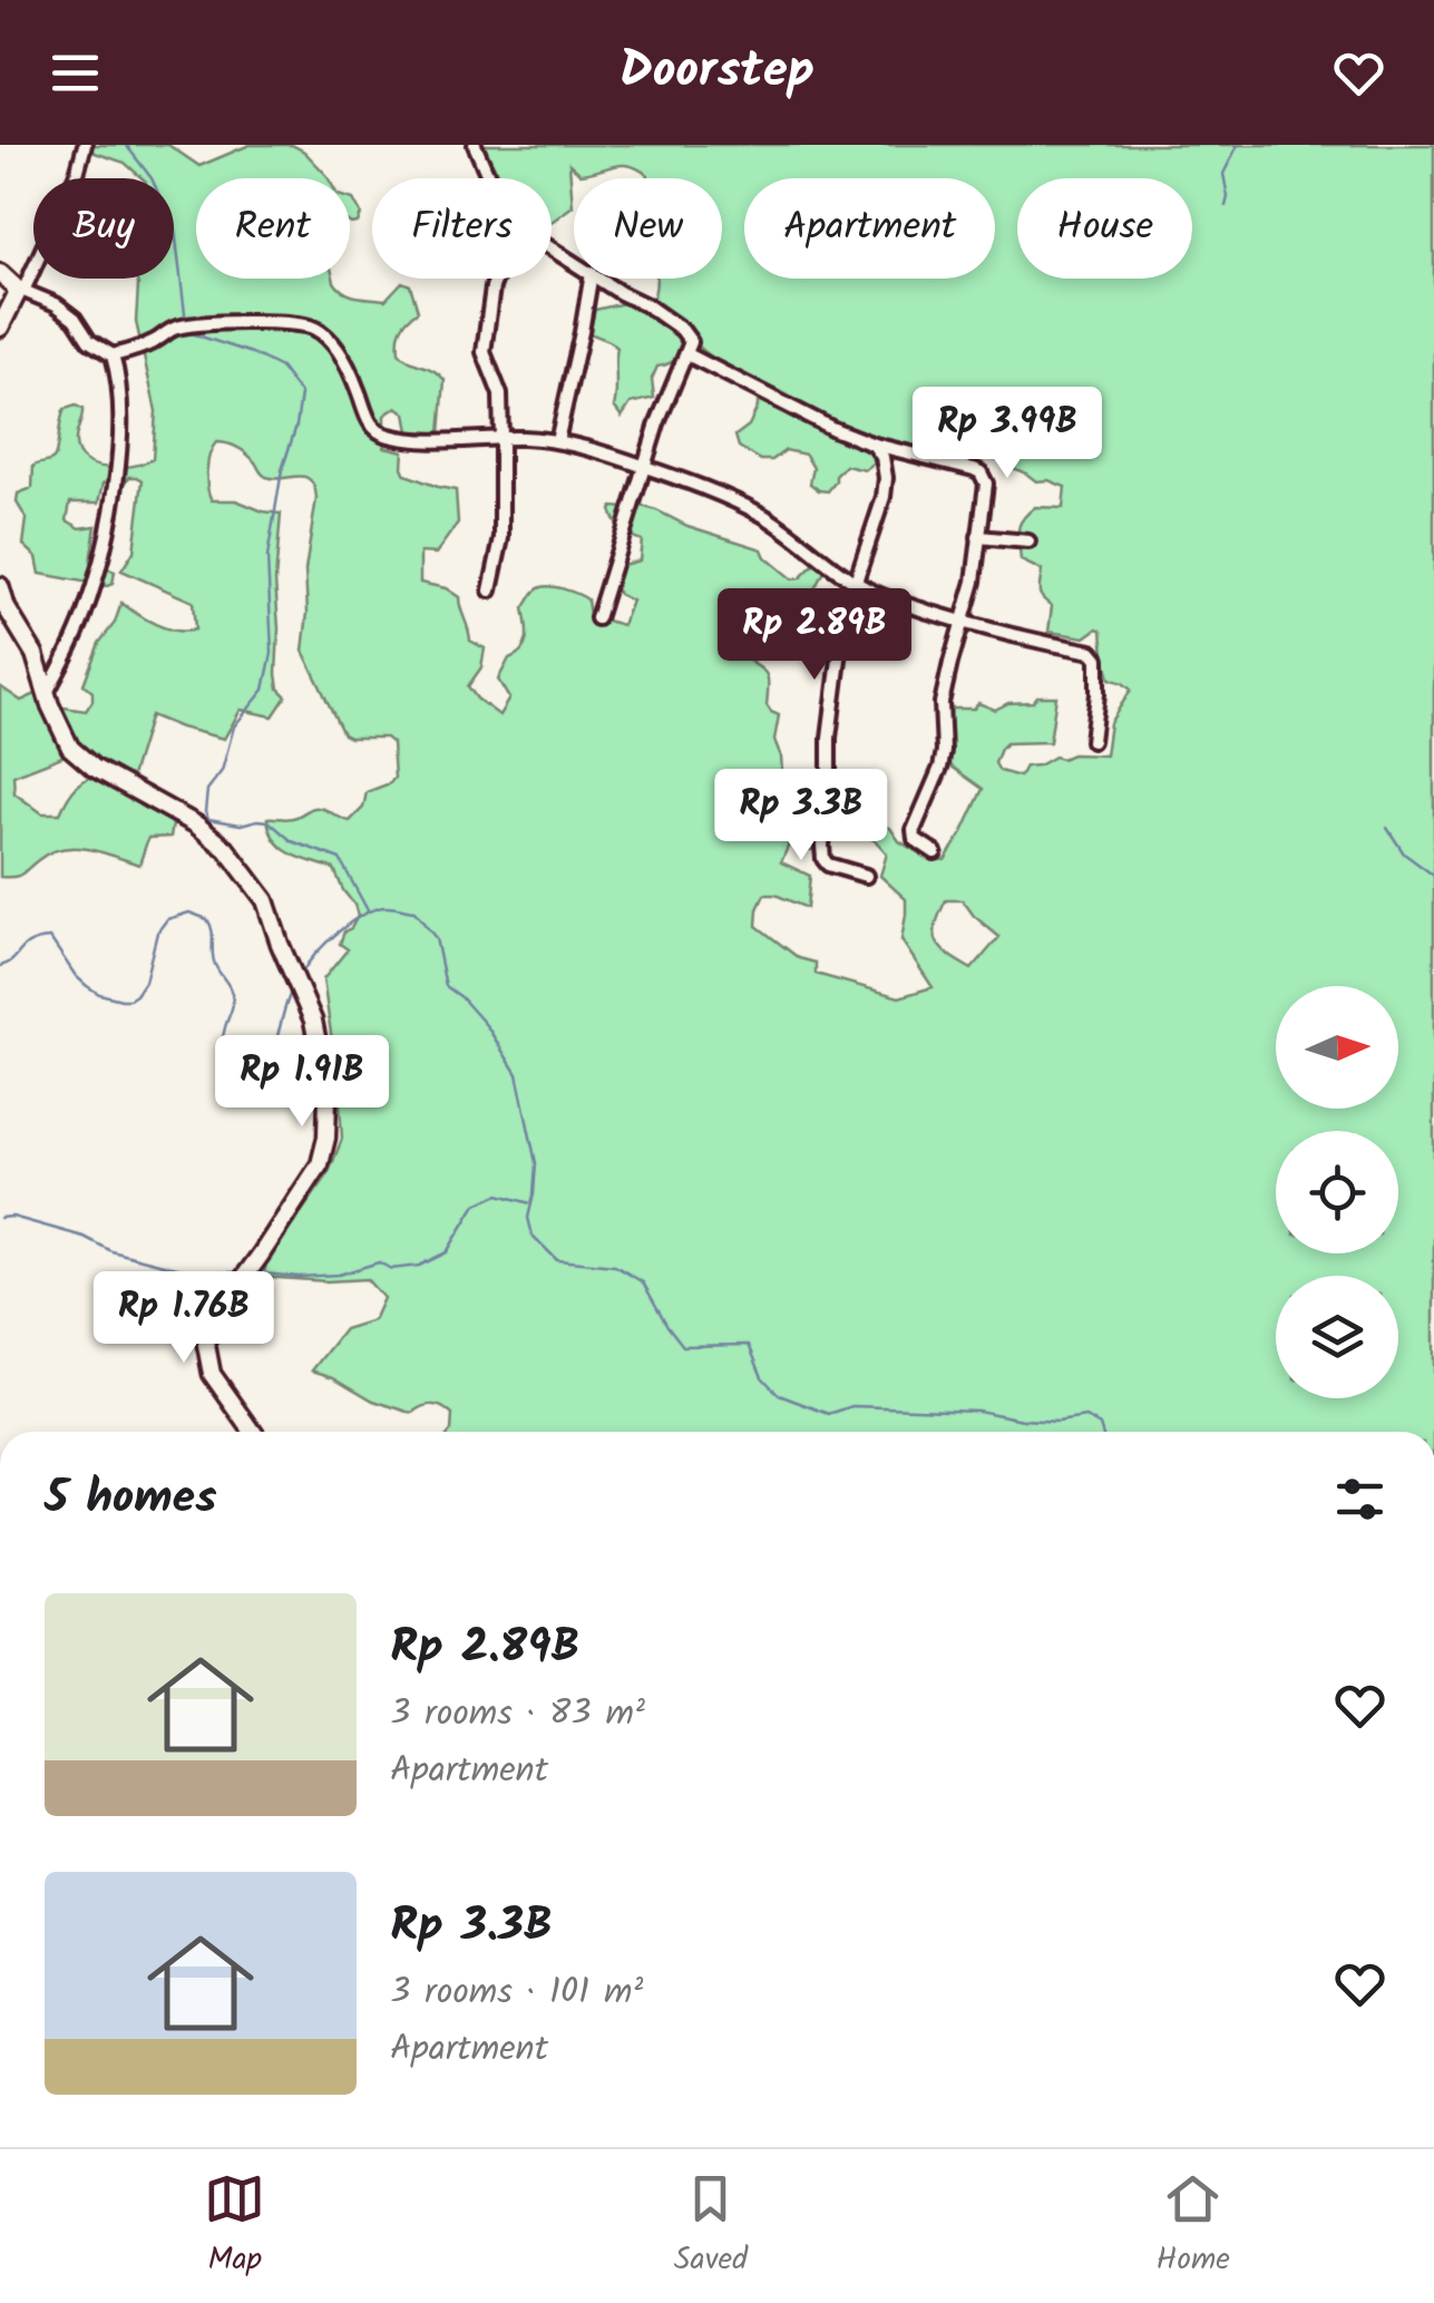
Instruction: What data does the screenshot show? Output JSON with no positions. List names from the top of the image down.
{
  "north": "right",
  "page": {
    "header": "Doorstep",
    "chip": [
      "Buy",
      "Rent",
      "Filters",
      "New",
      "Apartment",
      "House"
    ],
    "price": [
      "Rp 3.99B",
      "Rp 2.89B",
      "Rp 3.3B",
      "Rp 1.91B",
      "Rp 1.76B"
    ],
    "heading": "5 homes",
    "list": [
      {
        "name": "Rp 2.89B",
        "note": "3 rooms · 83 m² · Apartment"
      },
      {
        "name": "Rp 3.3B",
        "note": "3 rooms · 101 m² · Apartment"
      }
    ],
    "tabs": ["Map", "Saved", "Home"]
  }
}
